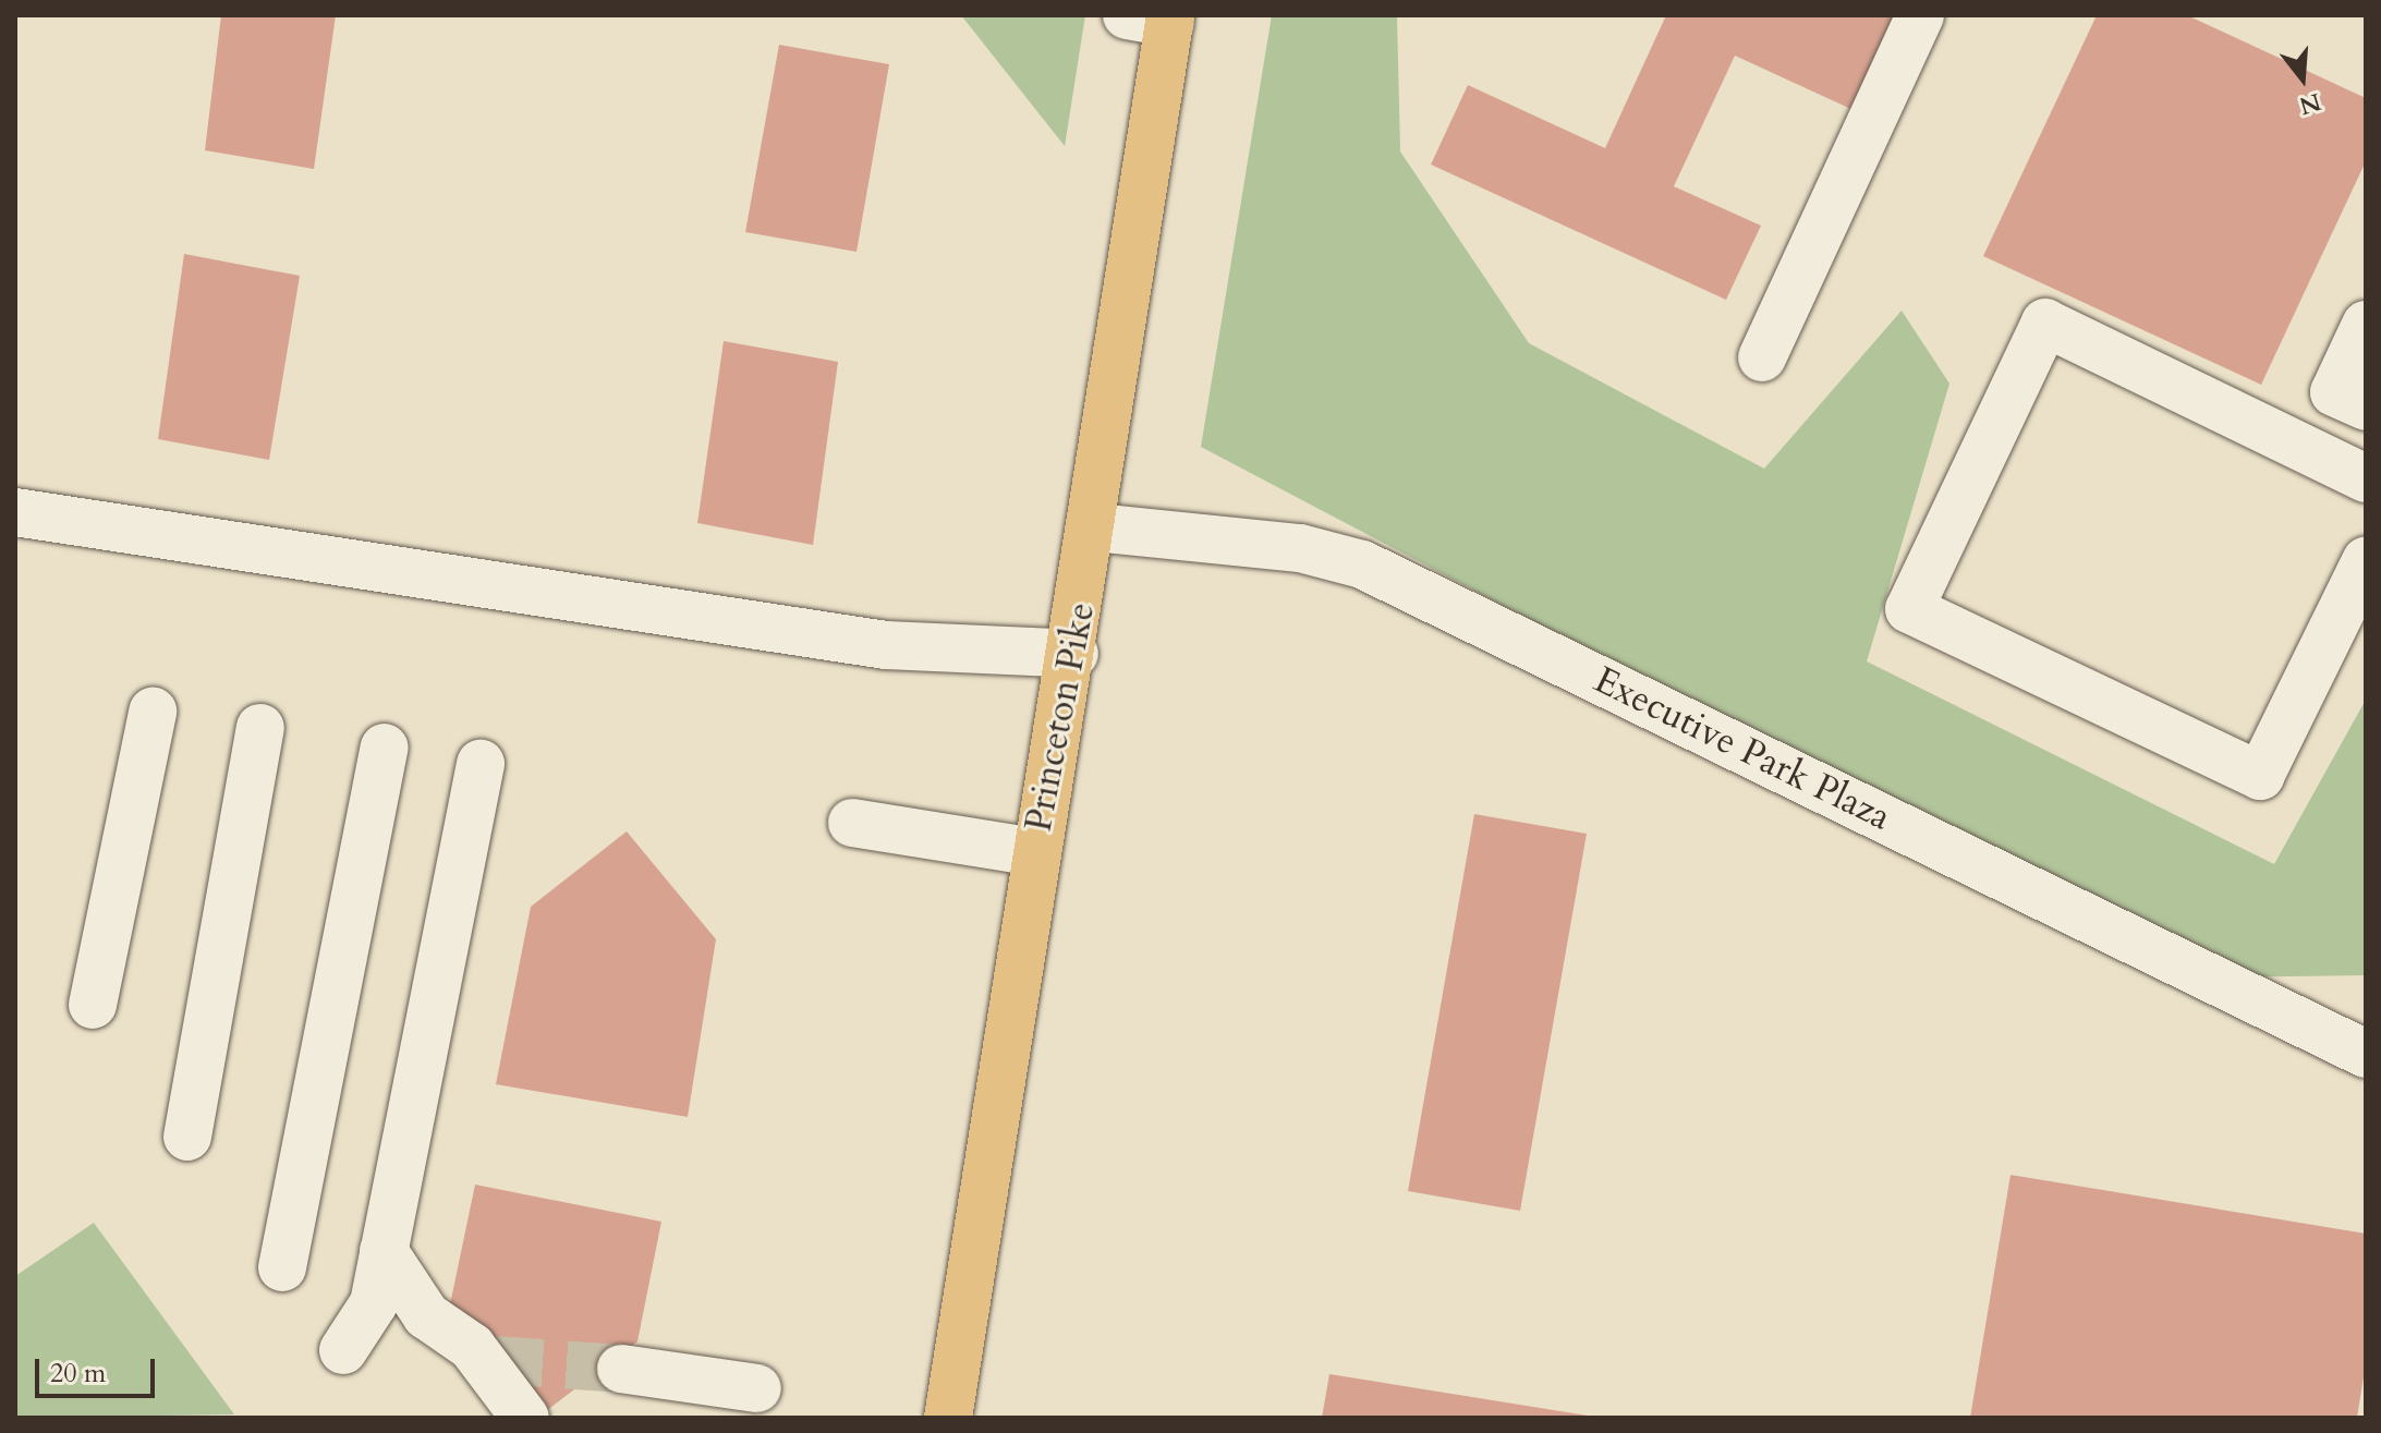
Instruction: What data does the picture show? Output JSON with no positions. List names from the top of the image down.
{
  "streets": {
    "main road": ["Princeton Pike"],
    "lane": ["Executive Park Plaza"]
  },
  "crossings": [
    ["Princeton Pike", "Executive Park Plaza"]
  ],
  "scale_bar": "20 m",
  "north": "bottom"
}
